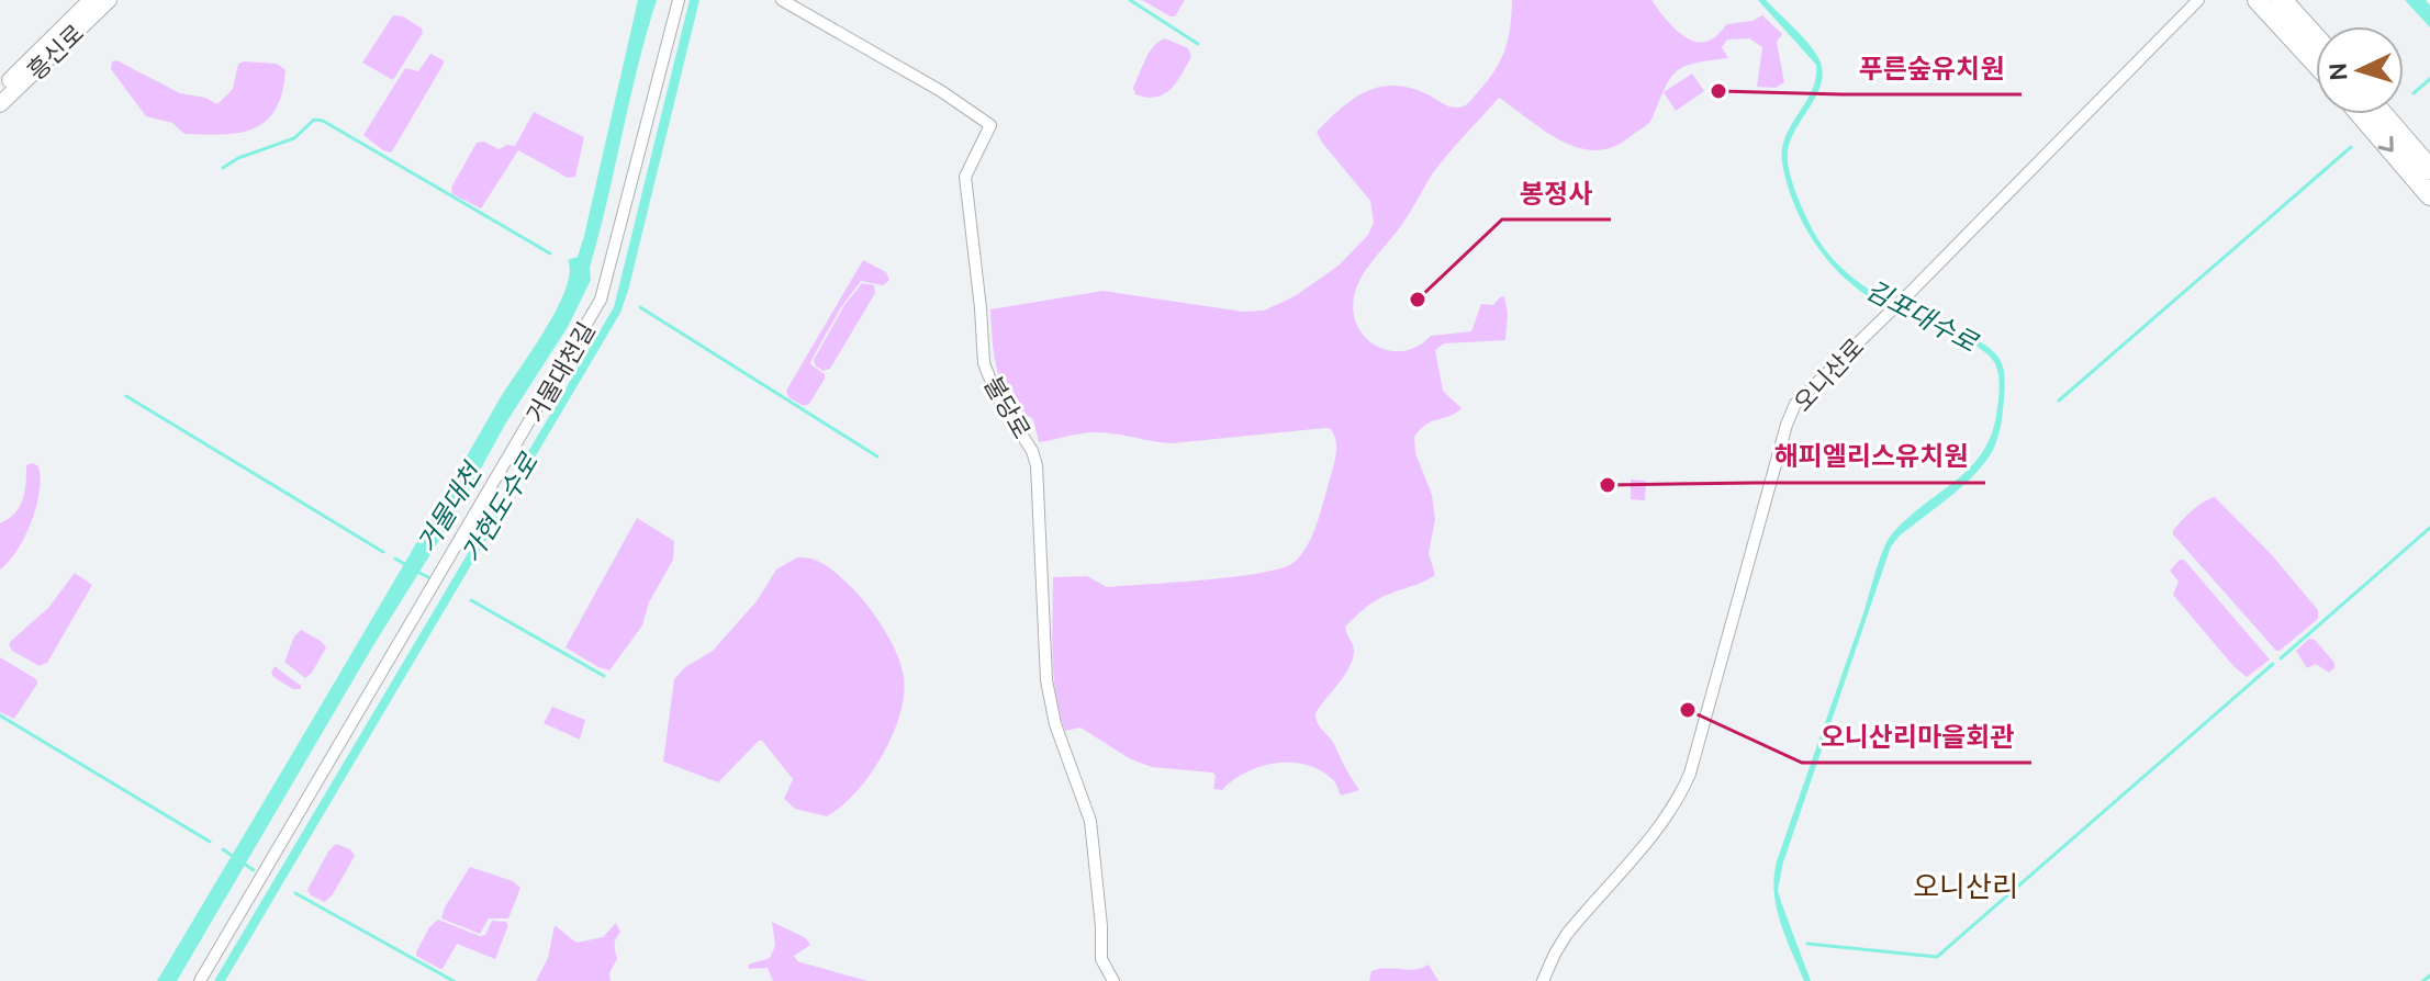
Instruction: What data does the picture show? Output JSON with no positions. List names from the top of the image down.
{
  "streets": {
    "main road": ["흥신로"],
    "street": ["거물대천길", "오니산로", "불당로"]
  },
  "districts": ["오니산리"],
  "water": ["김포대수로", "거물대천", "가현도수로"],
  "places": [
    "푸른숲유치원",
    "봉정사",
    "해피엘리스유치원",
    "오니산리마을회관"
  ],
  "north": "left"
}
